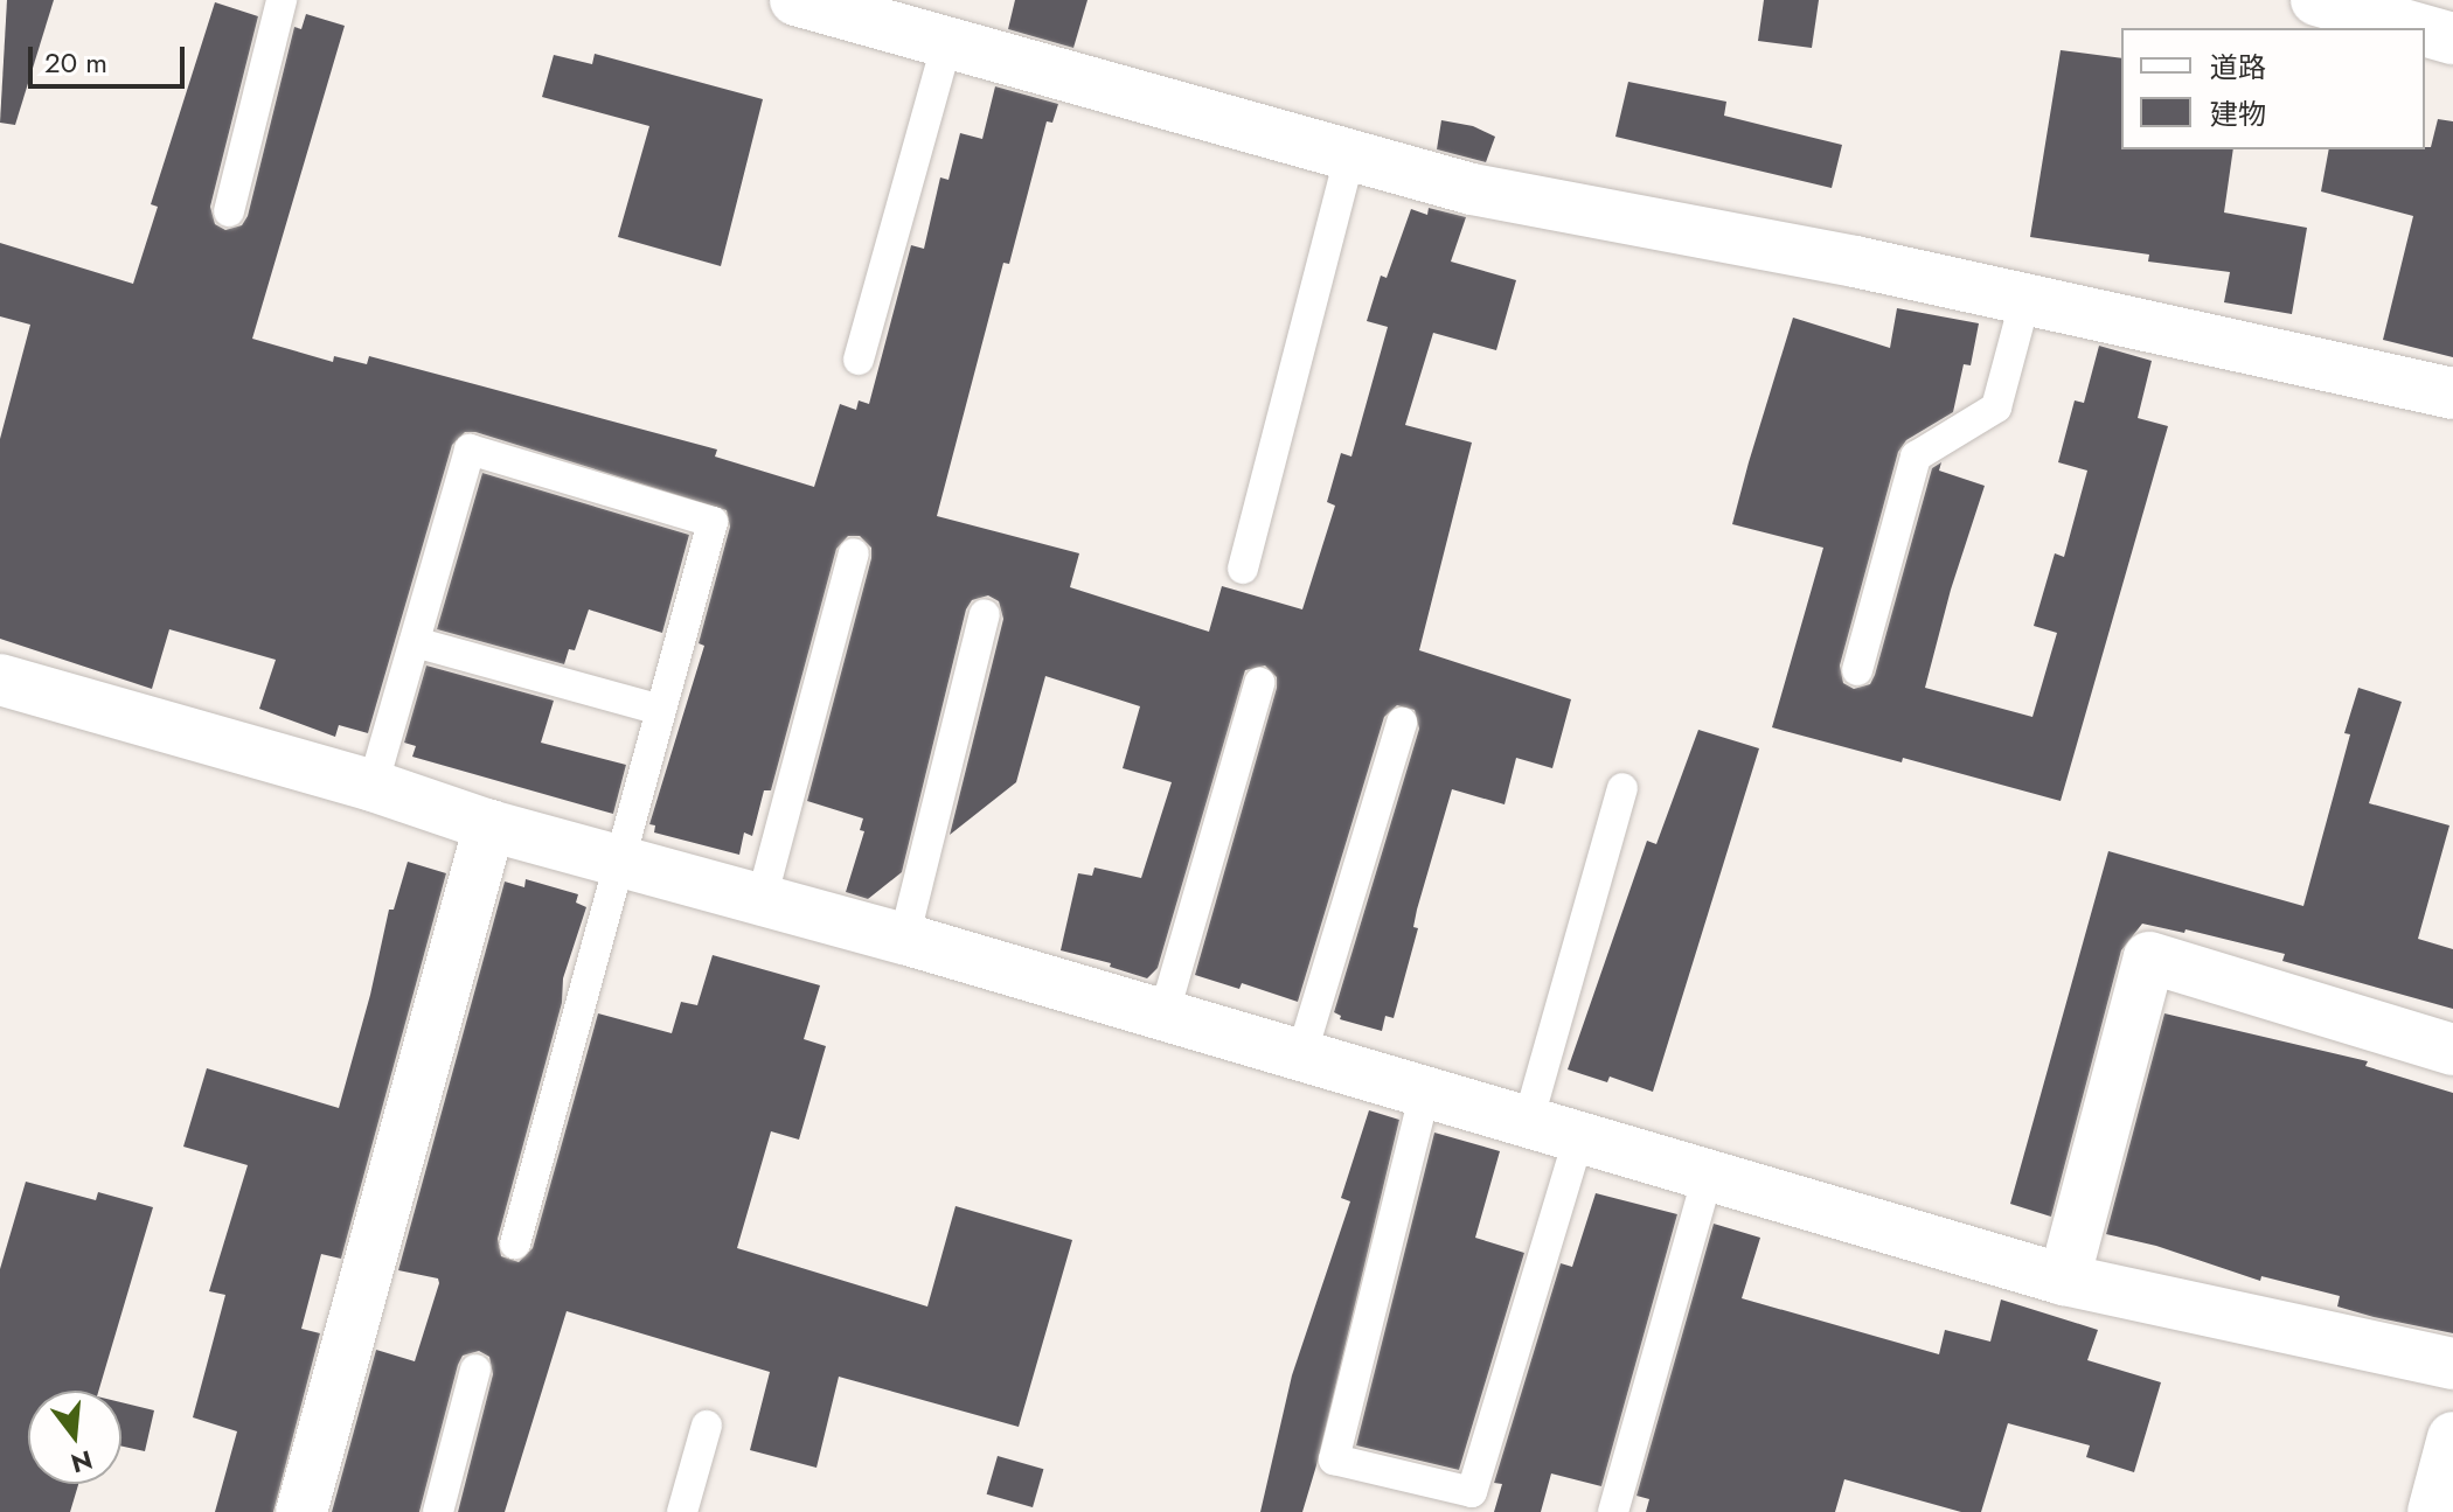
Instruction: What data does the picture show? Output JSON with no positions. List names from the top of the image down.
{
  "legend": ["道路", "建物"],
  "scale_bar": "20 m",
  "north": "bottom"
}
